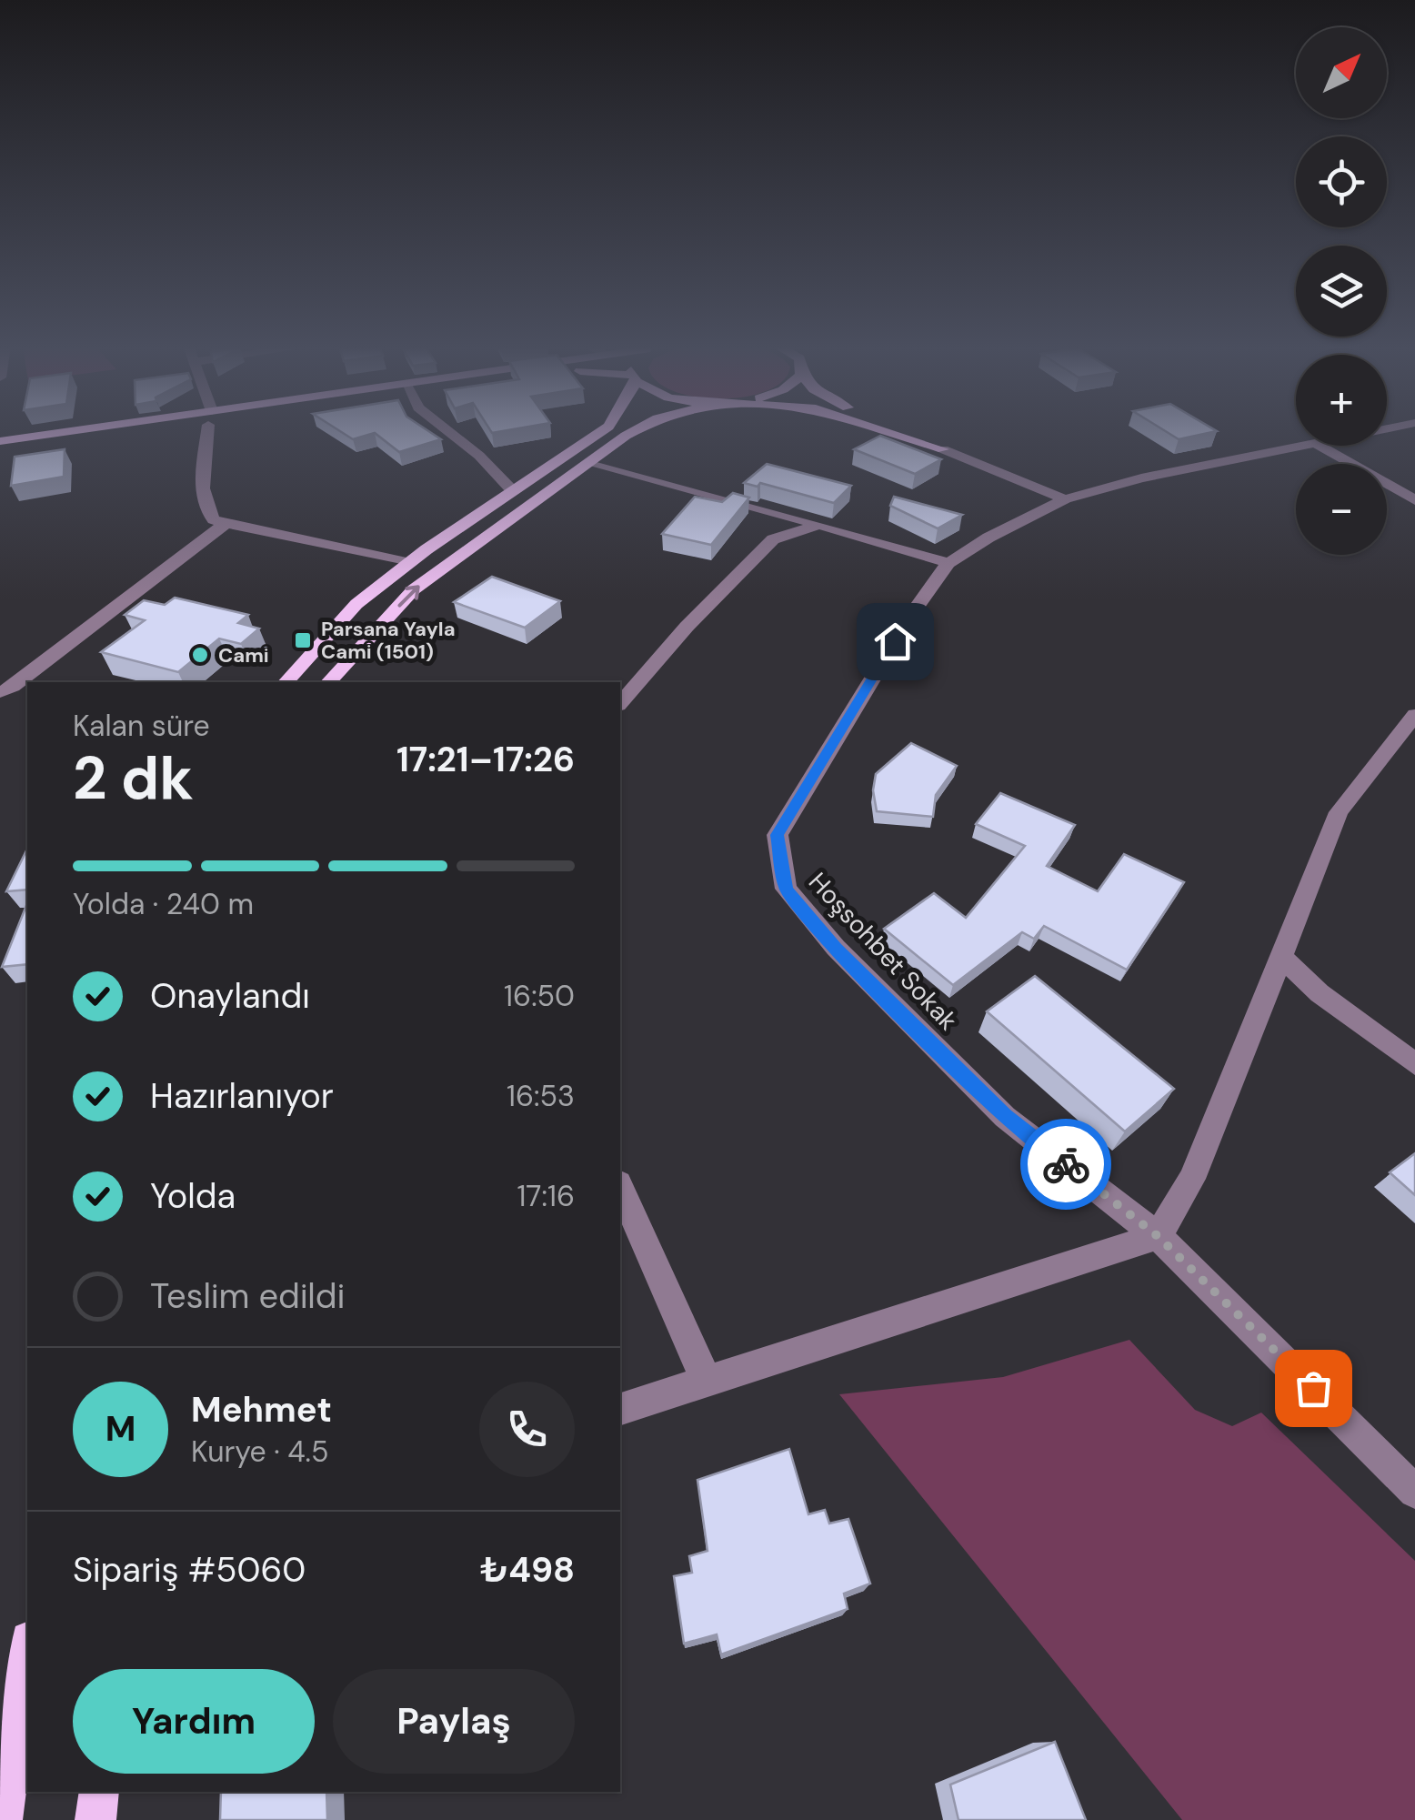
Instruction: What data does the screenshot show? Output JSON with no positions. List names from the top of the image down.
{
  "streets": {
    "street": ["Hoşsohbet Sokak"]
  },
  "places": {
    "transit": ["Parsana Yayla Cami (1501)"],
    "other": ["Cami"]
  },
  "north": "top right",
  "page": {
    "map_buttons": ["+", "−"],
    "heading": ["2 dk", "Kalan süre", "17:21–17:26"],
    "panel": [
      "Mehmet",
      "Kurye · 4.5",
      "Sipariş #5060",
      "₺498"
    ],
    "bar": "Yolda · 240 m",
    "list": [
      ["Onaylandı", "16:50"],
      ["Hazırlanıyor", "16:53"],
      ["Yolda", "17:16"],
      "Teslim edildi"
    ],
    "round": "M",
    "buttons": ["Yardım", "Paylaş"]
  }
}
